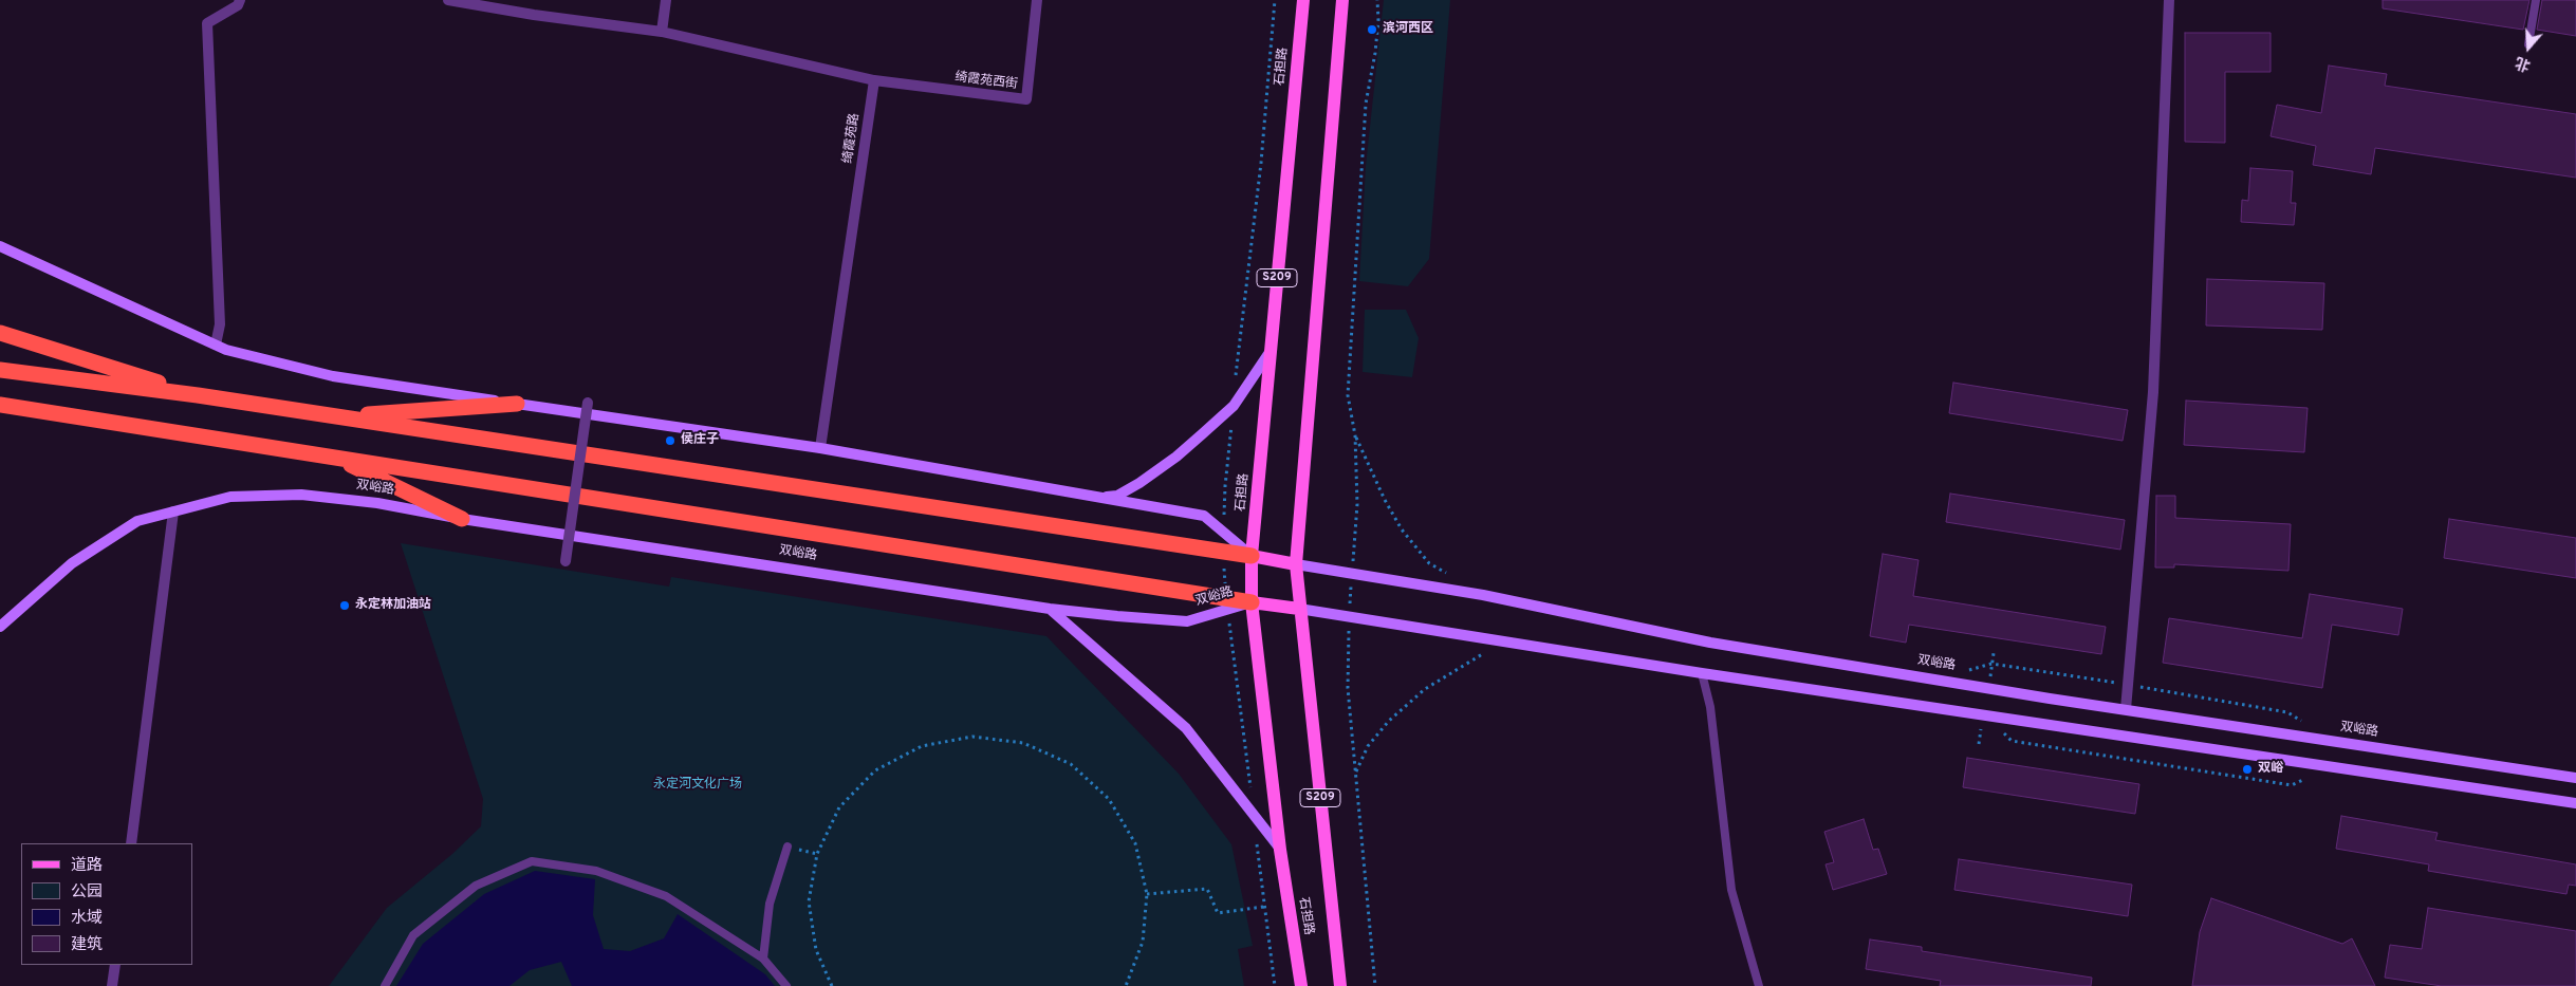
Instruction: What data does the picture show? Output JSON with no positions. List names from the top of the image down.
{
  "streets": {
    "highway": ["双峪路"],
    "main road": ["石担路", "S209"],
    "street": ["绮霞苑西街", "绮霞苑路"]
  },
  "crossings": [
    ["石担路", "双峪路"],
    ["绮霞苑西街", "绮霞苑路"]
  ],
  "parks": ["永定河文化广场"],
  "places": [
    "滨河西区",
    "侯庄子",
    "永定林加油站",
    "双峪"
  ],
  "legend": [
    "道路",
    "公园",
    "水域",
    "建筑"
  ],
  "north": "bottom"
}
